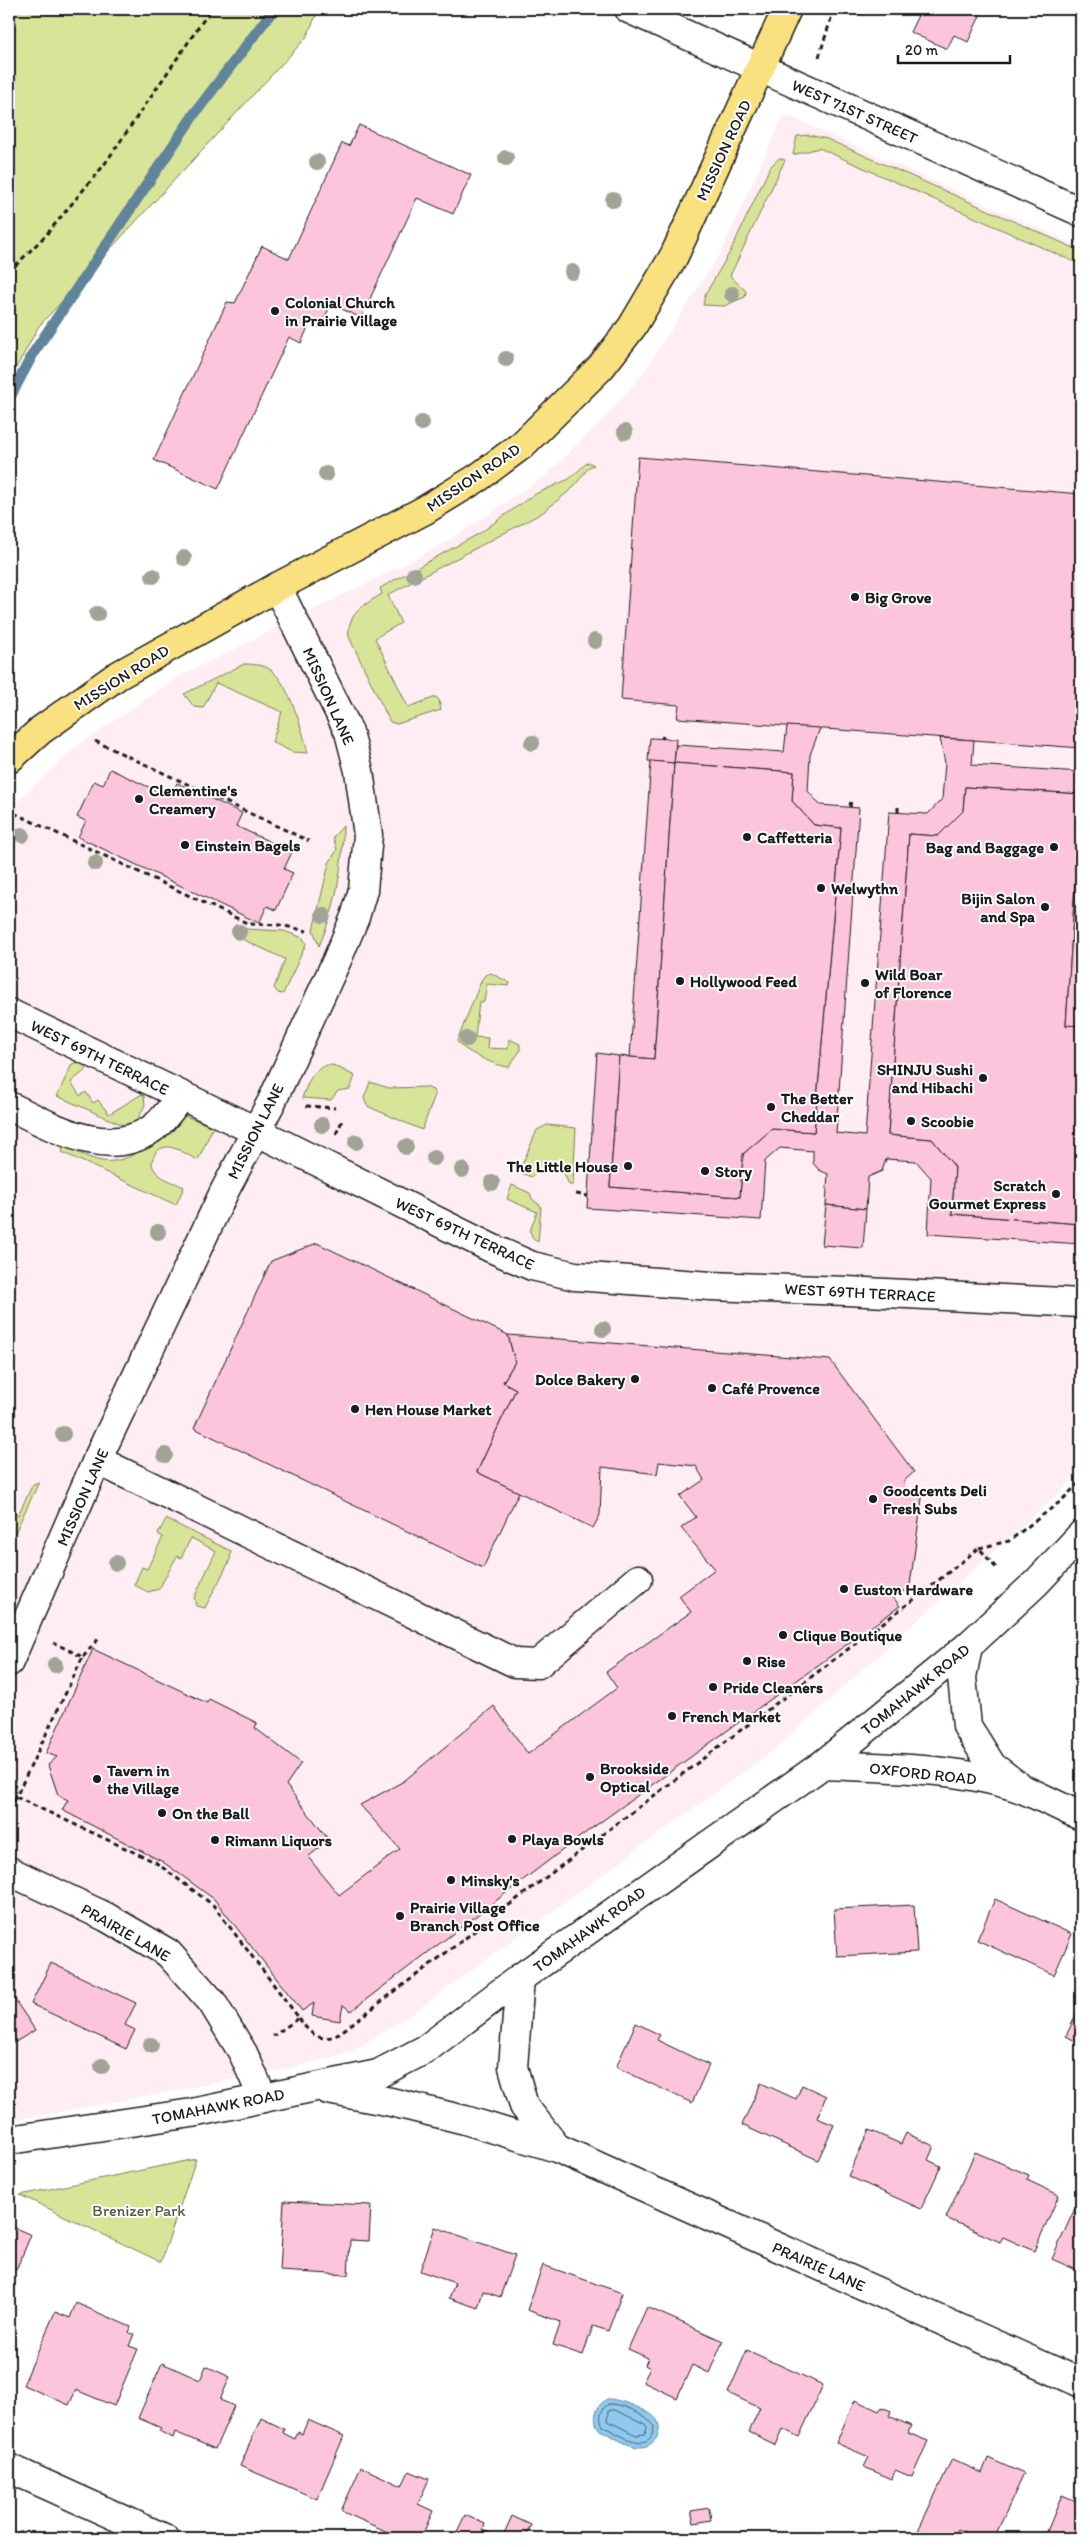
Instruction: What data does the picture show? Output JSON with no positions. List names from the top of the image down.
{
  "streets": {
    "main road": ["MISSION ROAD"],
    "street": [
      "WEST 71ST STREET",
      "MISSION LANE",
      "WEST 69TH TERRACE",
      "TOMAHAWK ROAD",
      "OXFORD ROAD",
      "PRAIRIE LANE"
    ]
  },
  "crossings": [
    ["WEST 71ST STREET", "MISSION ROAD"],
    ["MISSION ROAD", "MISSION LANE"],
    ["MISSION LANE", "WEST 69TH TERRACE"],
    ["TOMAHAWK ROAD", "OXFORD ROAD"],
    ["TOMAHAWK ROAD", "PRAIRIE LANE"]
  ],
  "parks": ["Brenizer Park"],
  "places": [
    "Colonial Church in Prairie Village",
    "Big Grove",
    "Clementine's Creamery",
    "Caffetteria",
    "Einstein Bagels",
    "Bag and Baggage",
    "Welwythn",
    "Bijin Salon and Spa",
    "Hollywood Feed",
    "Wild Boar of Florence",
    "SHINJU Sushi and Hibachi",
    "The Better Cheddar",
    "Scoobie",
    "The Little House",
    "Story",
    "Scratch Gourmet Express",
    "Dolce Bakery",
    "Café Provence",
    "Hen House Market",
    "Goodcents Deli Fresh Subs",
    "Euston Hardware",
    "Clique Boutique",
    "Rise",
    "Pride Cleaners",
    "French Market",
    "Brookside Optical",
    "Tavern in the Village",
    "On the Ball",
    "Playa Bowls",
    "Rimann Liquors",
    "Minsky's",
    "Prairie Village Branch Post Office"
  ],
  "scale_bar": "20 m"
}
